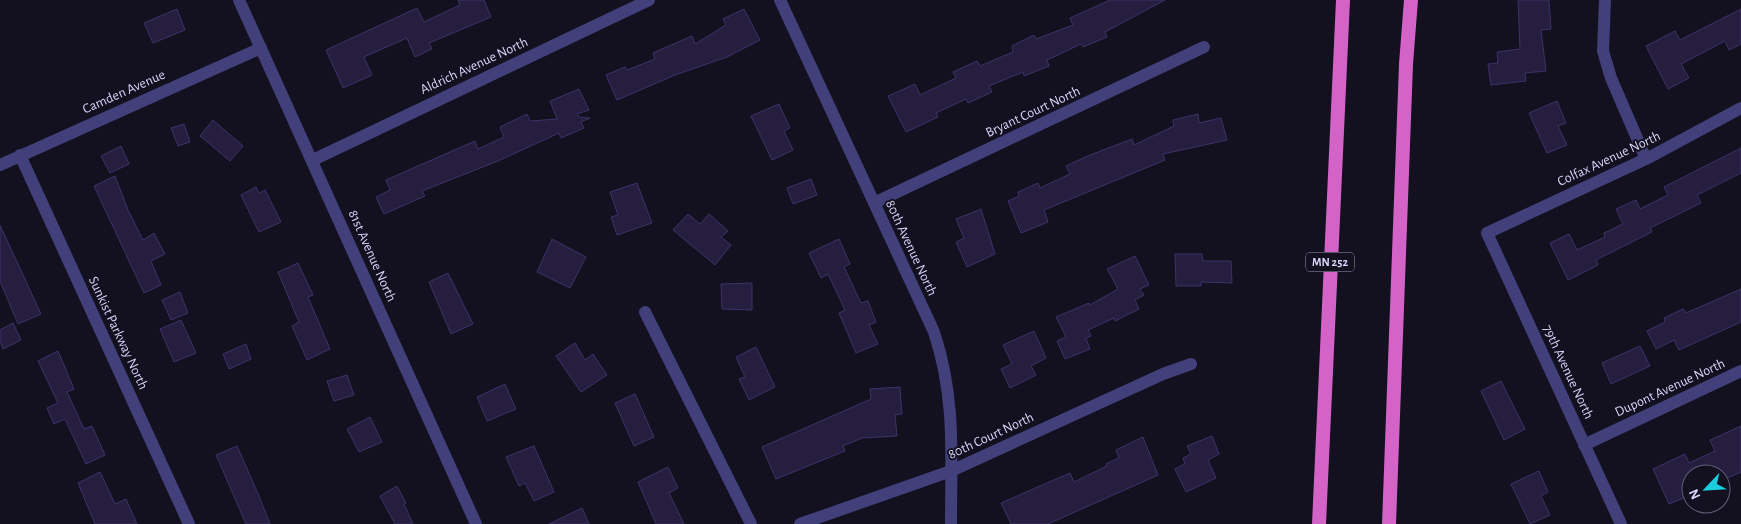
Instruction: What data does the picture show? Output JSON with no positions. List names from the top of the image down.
{
  "streets": {
    "highway": ["MN 252"],
    "street": [
      "Aldrich Avenue North",
      "Camden Avenue",
      "Bryant Court North",
      "Colfax Avenue North",
      "80th Avenue North",
      "81st Avenue North",
      "Sunkist Parkway North",
      "79th Avenue North",
      "Dupont Avenue North",
      "80th Court North"
    ]
  },
  "crossings": [
    ["Aldrich Avenue North", "81st Avenue North"],
    ["Camden Avenue", "81st Avenue North"],
    ["Camden Avenue", "Sunkist Parkway North"],
    ["Bryant Court North", "80th Avenue North"],
    ["Colfax Avenue North", "79th Avenue North"],
    ["80th Avenue North", "80th Court North"],
    ["79th Avenue North", "Dupont Avenue North"]
  ],
  "north": "bottom left"
}
